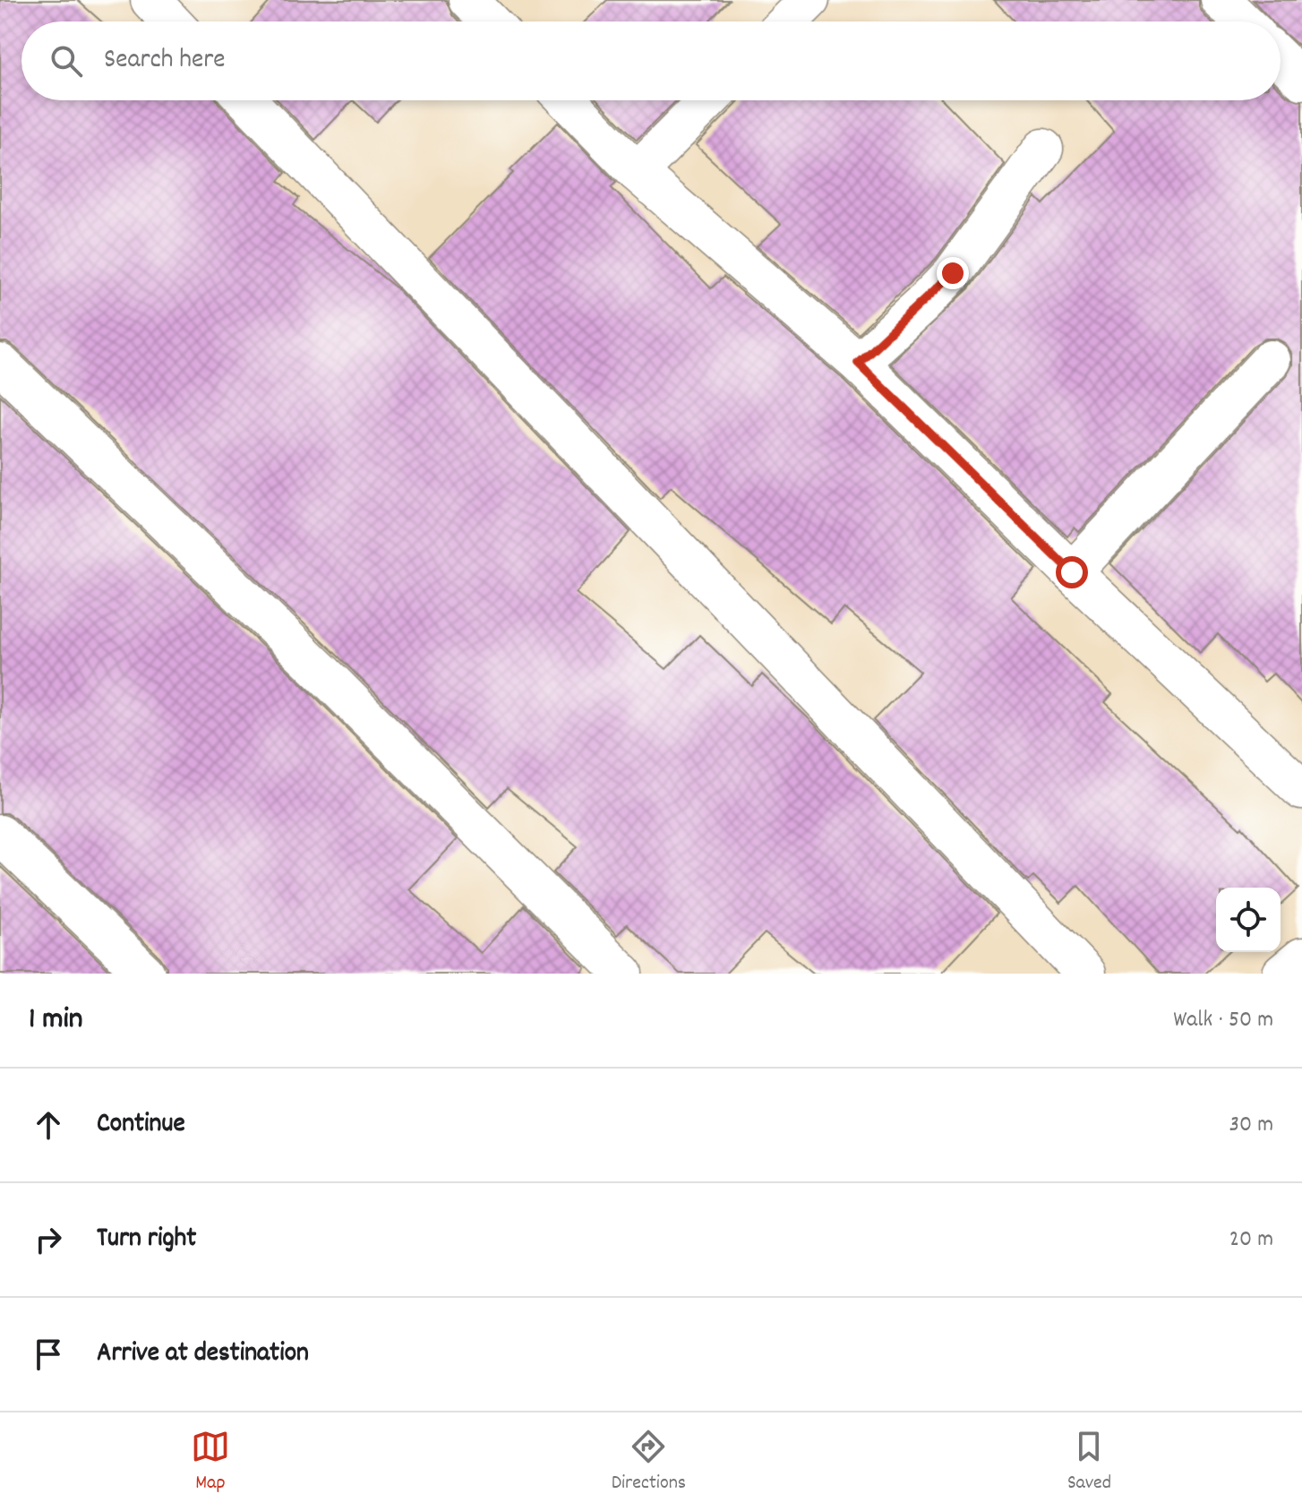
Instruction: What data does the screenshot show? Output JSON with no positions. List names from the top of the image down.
{
  "page": {
    "search": "Search here",
    "heading": ["1 min", "Walk · 50 m"],
    "list": [
      ["Continue", "30 m"],
      ["Turn right", "20 m"],
      "Arrive at destination"
    ],
    "nav": ["Map", "Directions", "Saved"]
  }
}
